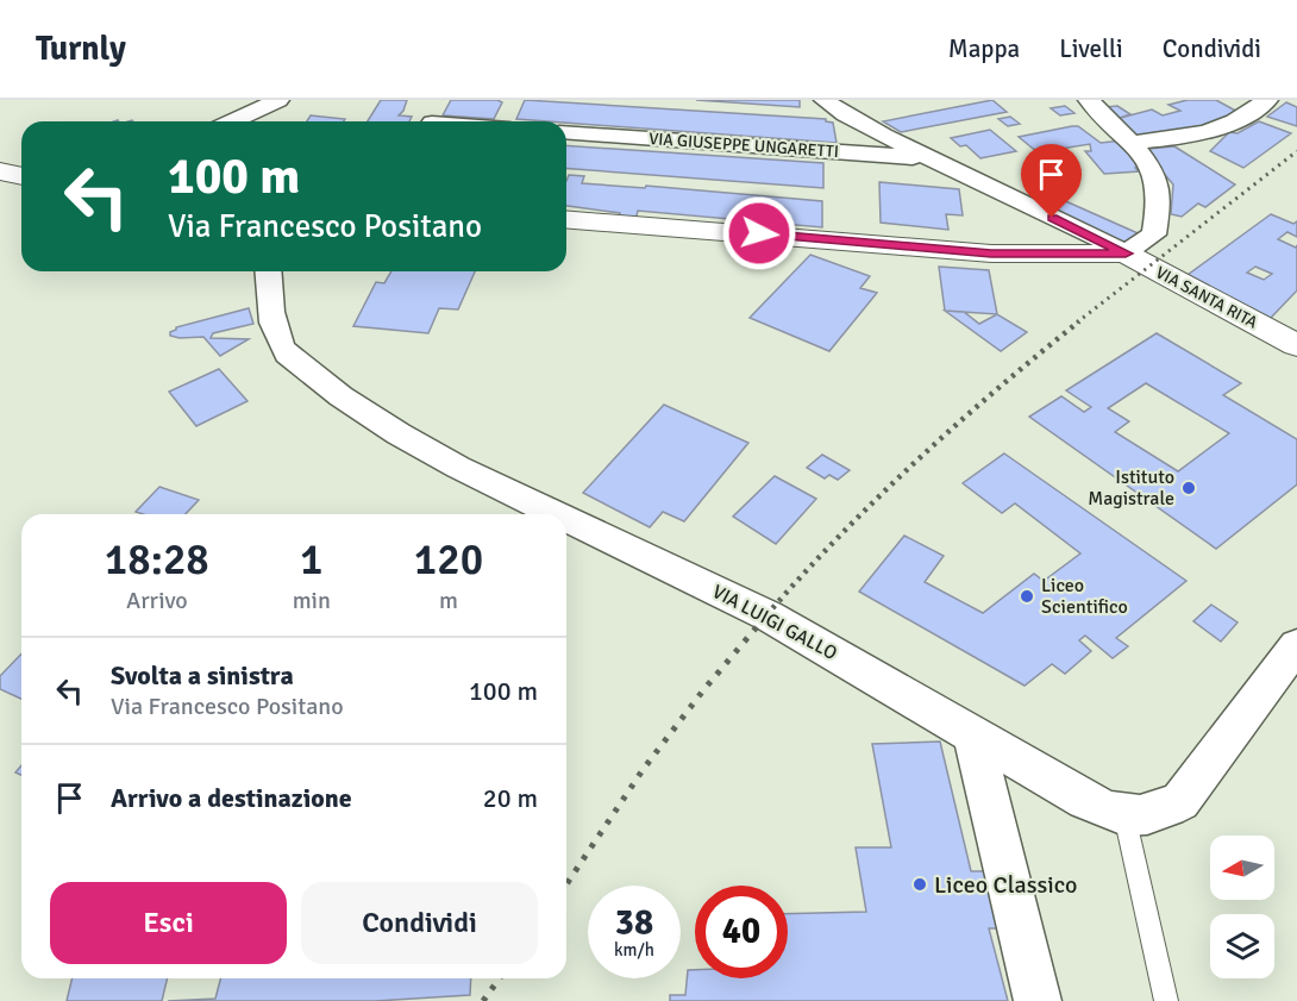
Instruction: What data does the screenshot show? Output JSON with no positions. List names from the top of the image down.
{
  "streets": {
    "street": ["VIA GIUSEPPE UNGARETTI", "VIA SANTA RITA", "VIA LUIGI GALLO"]
  },
  "places": ["Istituto Magistrale", "Liceo Scientifico", "Liceo Classico"],
  "north": "left",
  "page": {
    "header": "Turnly",
    "nav": ["Mappa", "Livelli", "Condividi"],
    "turn": ["100 m", "Via Francesco Positano"],
    "eta": [
      "18:28",
      "Arrivo",
      "1",
      "min",
      "120",
      "m"
    ],
    "list": [
      {
        "name": "Svolta a sinistra",
        "note": "Via Francesco Positano",
        "value": "100 m"
      },
      {
        "name": "Arrivo a destinazione",
        "value": "20 m"
      }
    ],
    "buttons": ["Esci", "Condividi"],
    "speed": "38 km/h",
    "limit": "40"
  }
}
